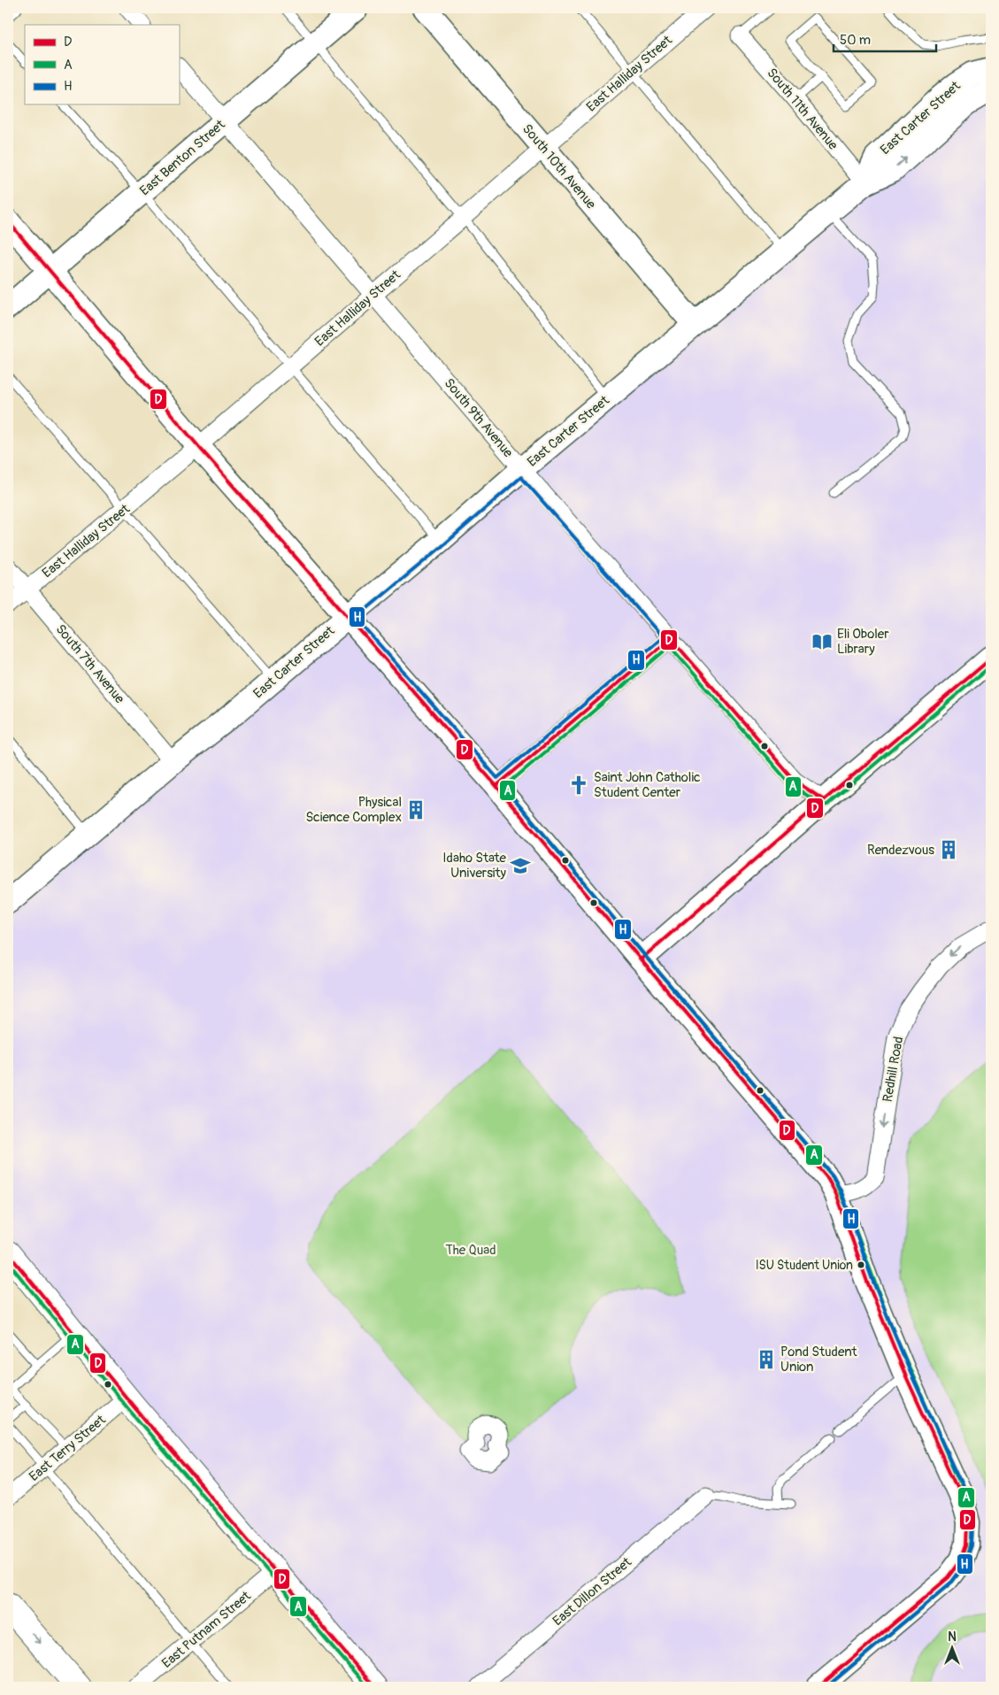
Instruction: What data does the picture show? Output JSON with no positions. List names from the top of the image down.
{
  "streets": {
    "street": [
      "East Halliday Street",
      "South 11th Avenue",
      "East Carter Street",
      "East Benton Street",
      "South 10th Avenue",
      "South 9th Avenue",
      "South 7th Avenue",
      "Redhill Road",
      "East Terry Street",
      "East Dillon Street",
      "East Putnam Street"
    ]
  },
  "crossings": [
    ["East Halliday Street", "South 10th Avenue"],
    ["East Halliday Street", "South 9th Avenue"],
    ["East Halliday Street", "South 7th Avenue"],
    ["South 11th Avenue", "East Carter Street"],
    ["East Carter Street", "South 10th Avenue"],
    ["East Carter Street", "South 9th Avenue"],
    ["East Carter Street", "South 7th Avenue"],
    ["East Benton Street", "South 9th Avenue"]
  ],
  "one_way": ["Redhill Road"],
  "parks": ["The Quad"],
  "places": {
    "library": ["Eli Oboler Library"],
    "church": ["Saint John Catholic Student Center"],
    "building": ["Physical Science Complex", "Rendezvous", "Pond Student Union"],
    "school or university": ["Idaho State University"],
    "other": ["ISU Student Union"]
  },
  "lines": ["transit line D", "transit line H", "transit line A"],
  "legend": ["D", "A", "H"],
  "scale_bar": "50 m",
  "north": "top"
}
